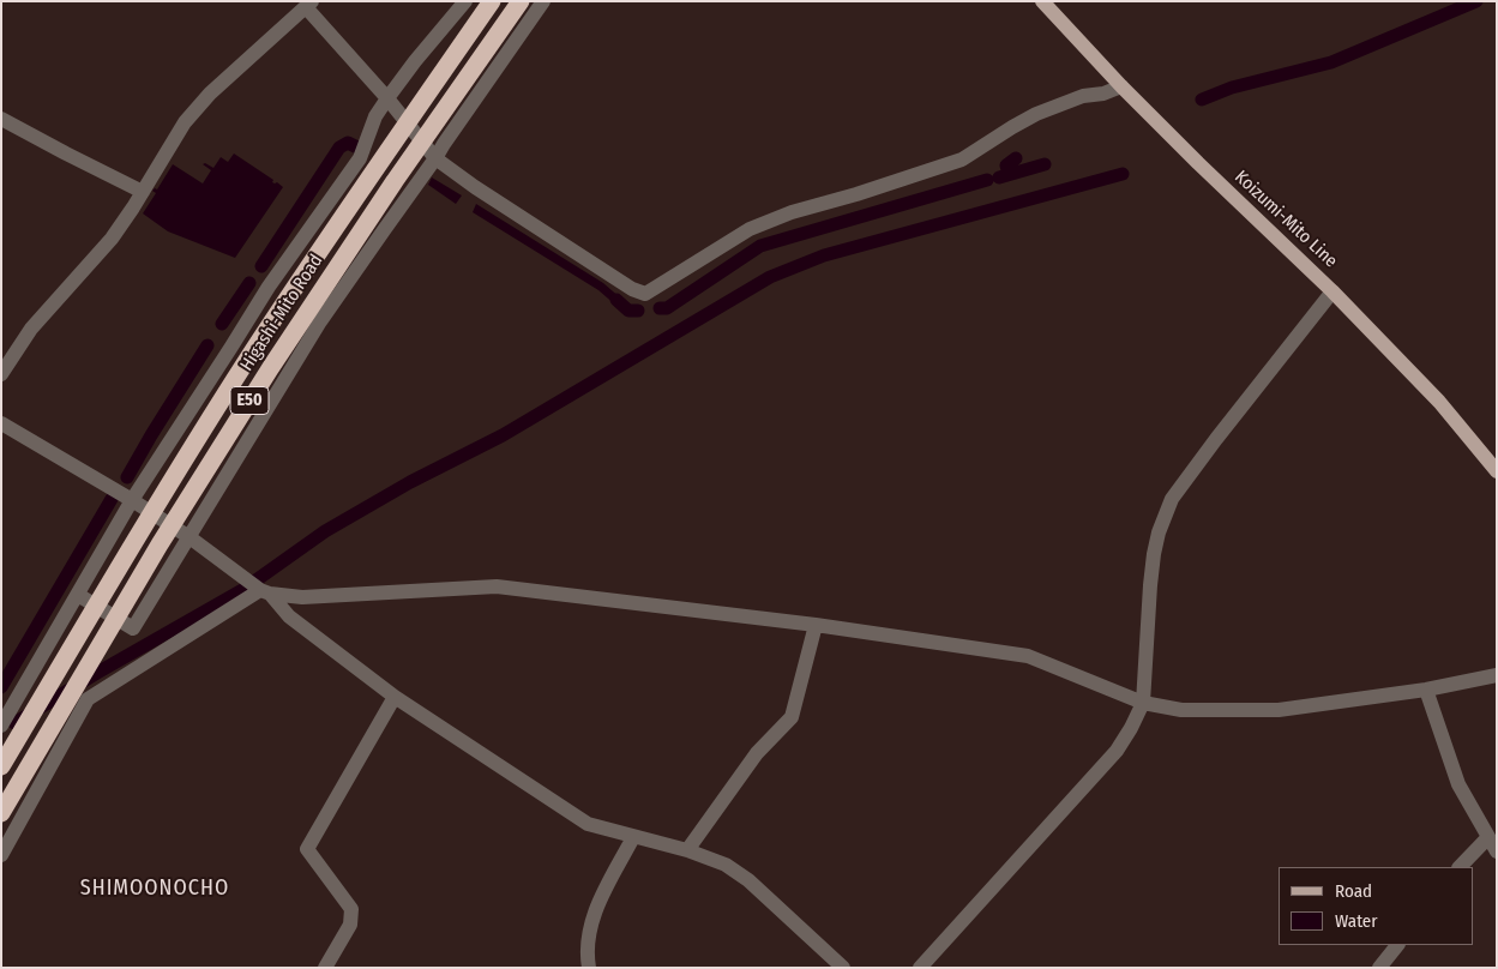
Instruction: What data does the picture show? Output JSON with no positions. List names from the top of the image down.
{
  "streets": {
    "highway": ["Higashi-Mito Road", "E50"],
    "main road": ["Koizumi-Mito Line"]
  },
  "districts": ["SHIMOONOCHO"],
  "legend": ["Road", "Water"]
}
